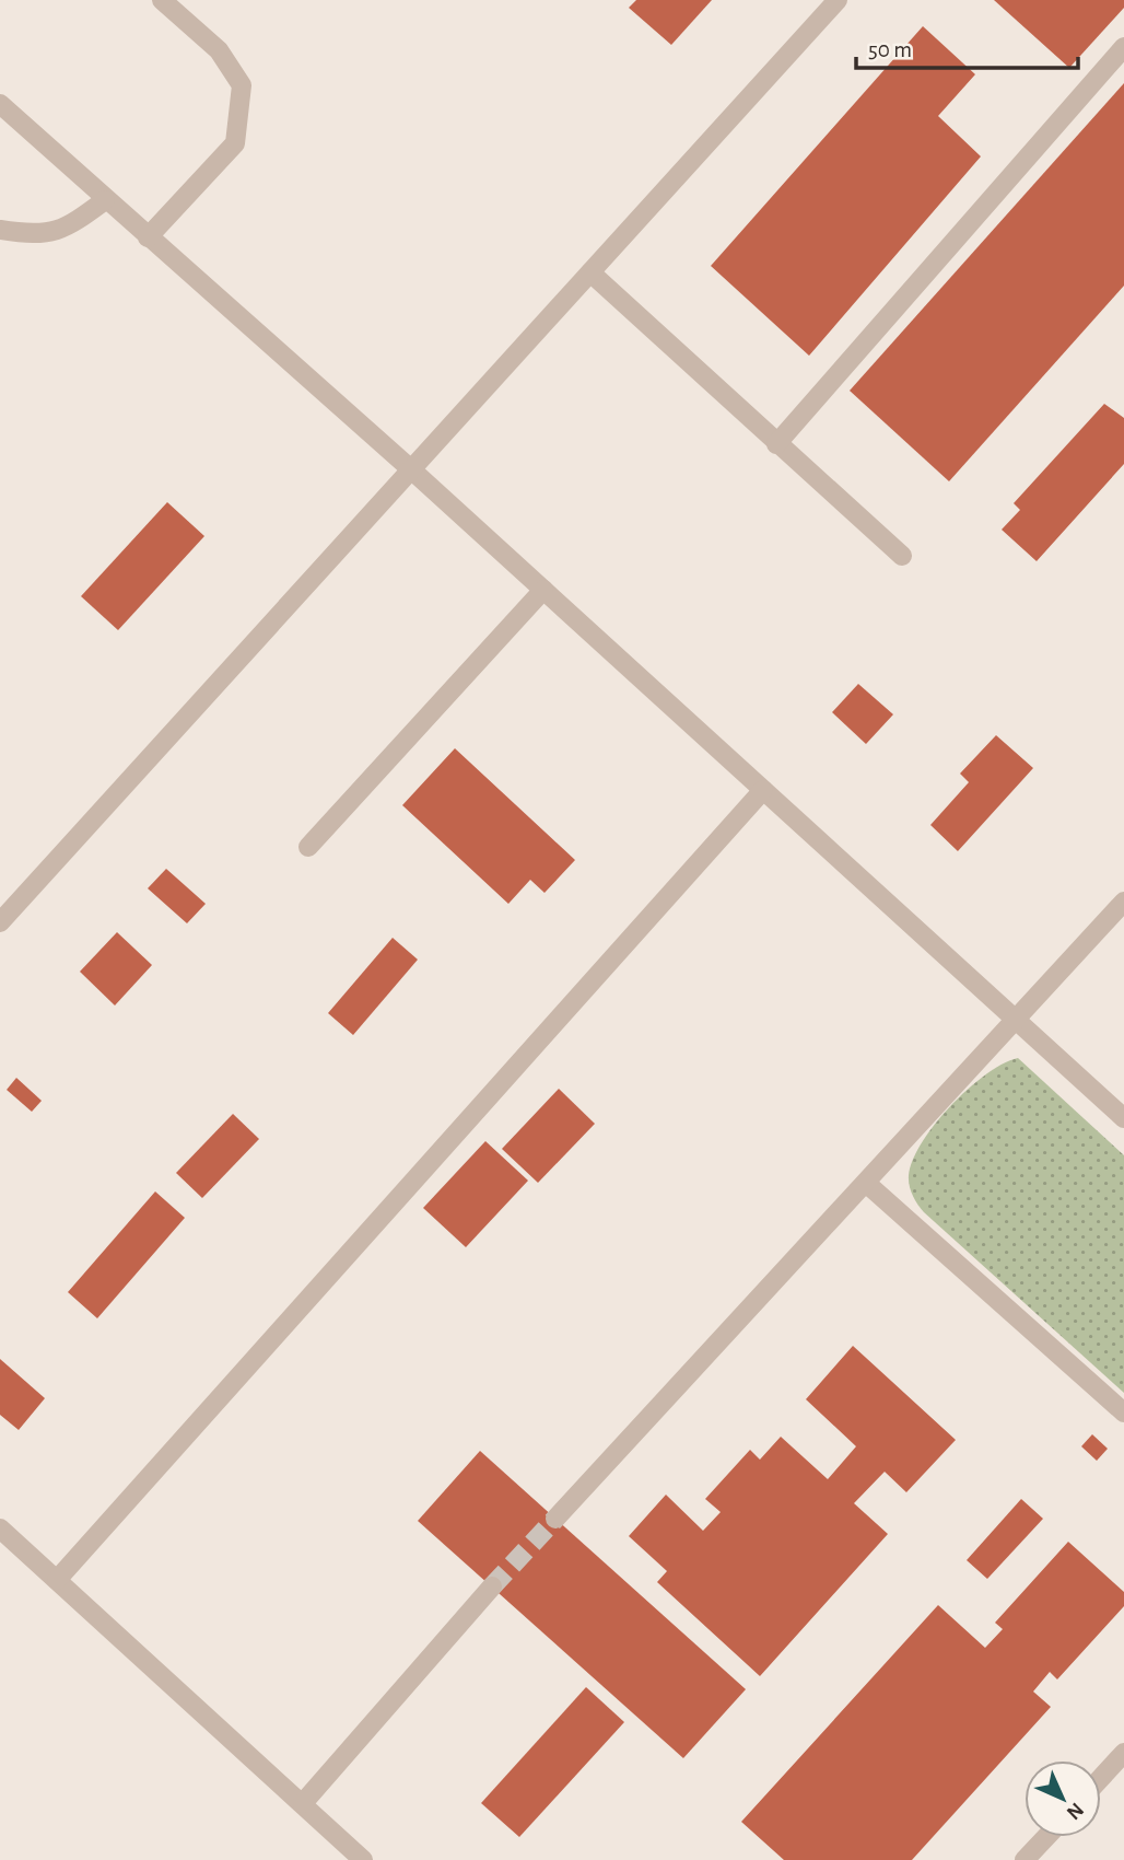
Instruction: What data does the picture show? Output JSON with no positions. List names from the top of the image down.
{
  "scale_bar": "50 m",
  "north": "bottom right"
}
